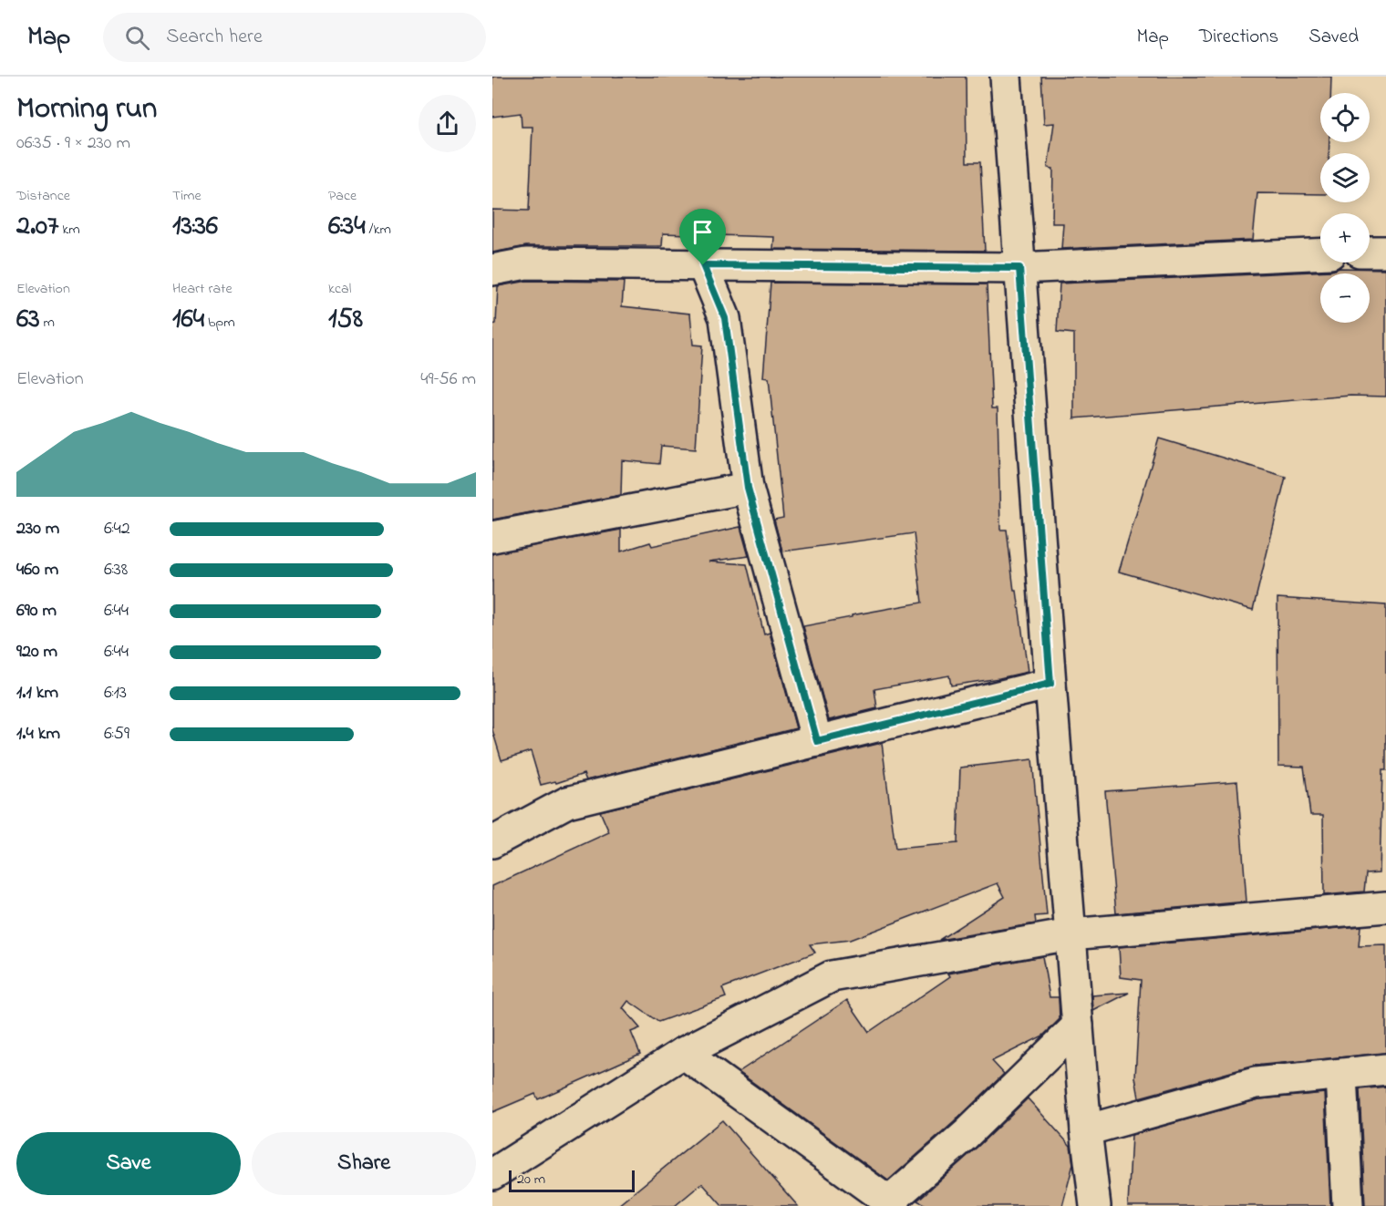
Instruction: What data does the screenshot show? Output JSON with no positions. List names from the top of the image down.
{
  "scale_bar": "20 m",
  "page": {
    "header": "Map",
    "search": "Search here",
    "nav": ["Map", "Directions", "Saved"],
    "heading": ["Morning run", "06:35 · 9 × 230 m"],
    "map_buttons": ["+", "−"],
    "stats": [
      ["Distance", "2.07 km"],
      ["Time", "13:36"],
      ["Pace", "6:34 /km"],
      ["Elevation", "63 m"],
      ["Heart rate", "164 bpm"],
      ["kcal", "158"]
    ],
    "chart": ["Elevation", "49–56 m"],
    "list": [
      {
        "name": "230 m",
        "note": "6:42"
      },
      {
        "name": "460 m",
        "note": "6:38"
      },
      {
        "name": "690 m",
        "note": "6:44"
      },
      {
        "name": "920 m",
        "note": "6:44"
      },
      {
        "name": "1.1 km",
        "note": "6:13"
      },
      {
        "name": "1.4 km",
        "note": "6:59"
      }
    ],
    "buttons": ["Save", "Share"],
    "scale": "20 m"
  }
}
